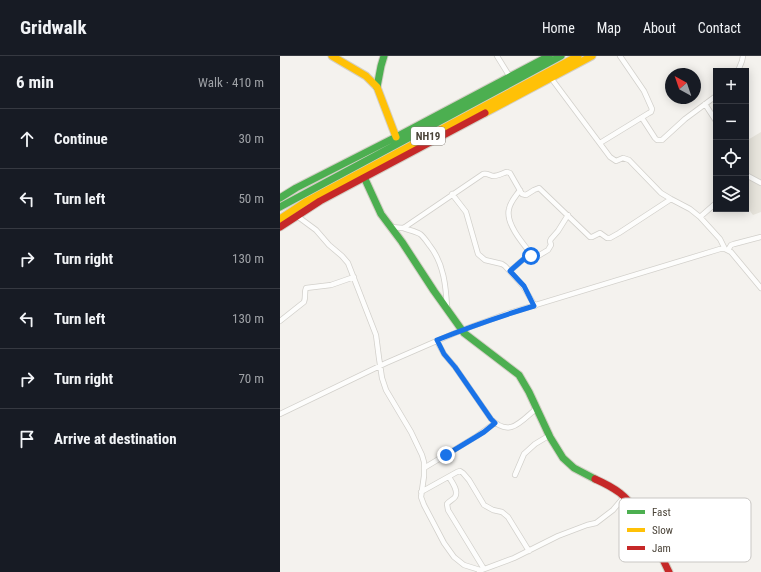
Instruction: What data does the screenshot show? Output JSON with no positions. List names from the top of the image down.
{
  "streets": {
    "main road": ["NH19"]
  },
  "legend": ["Fast", "Slow", "Jam"],
  "north": "top left",
  "page": {
    "header": "Gridwalk",
    "nav": [
      "Home",
      "Map",
      "About",
      "Contact"
    ],
    "heading": ["6 min", "Walk · 410 m"],
    "map_buttons": ["+", "−"],
    "list": [
      ["Continue", "30 m"],
      ["Turn left", "50 m"],
      ["Turn right", "130 m"],
      ["Turn left", "130 m"],
      ["Turn right", "70 m"],
      "Arrive at destination"
    ]
  }
}
